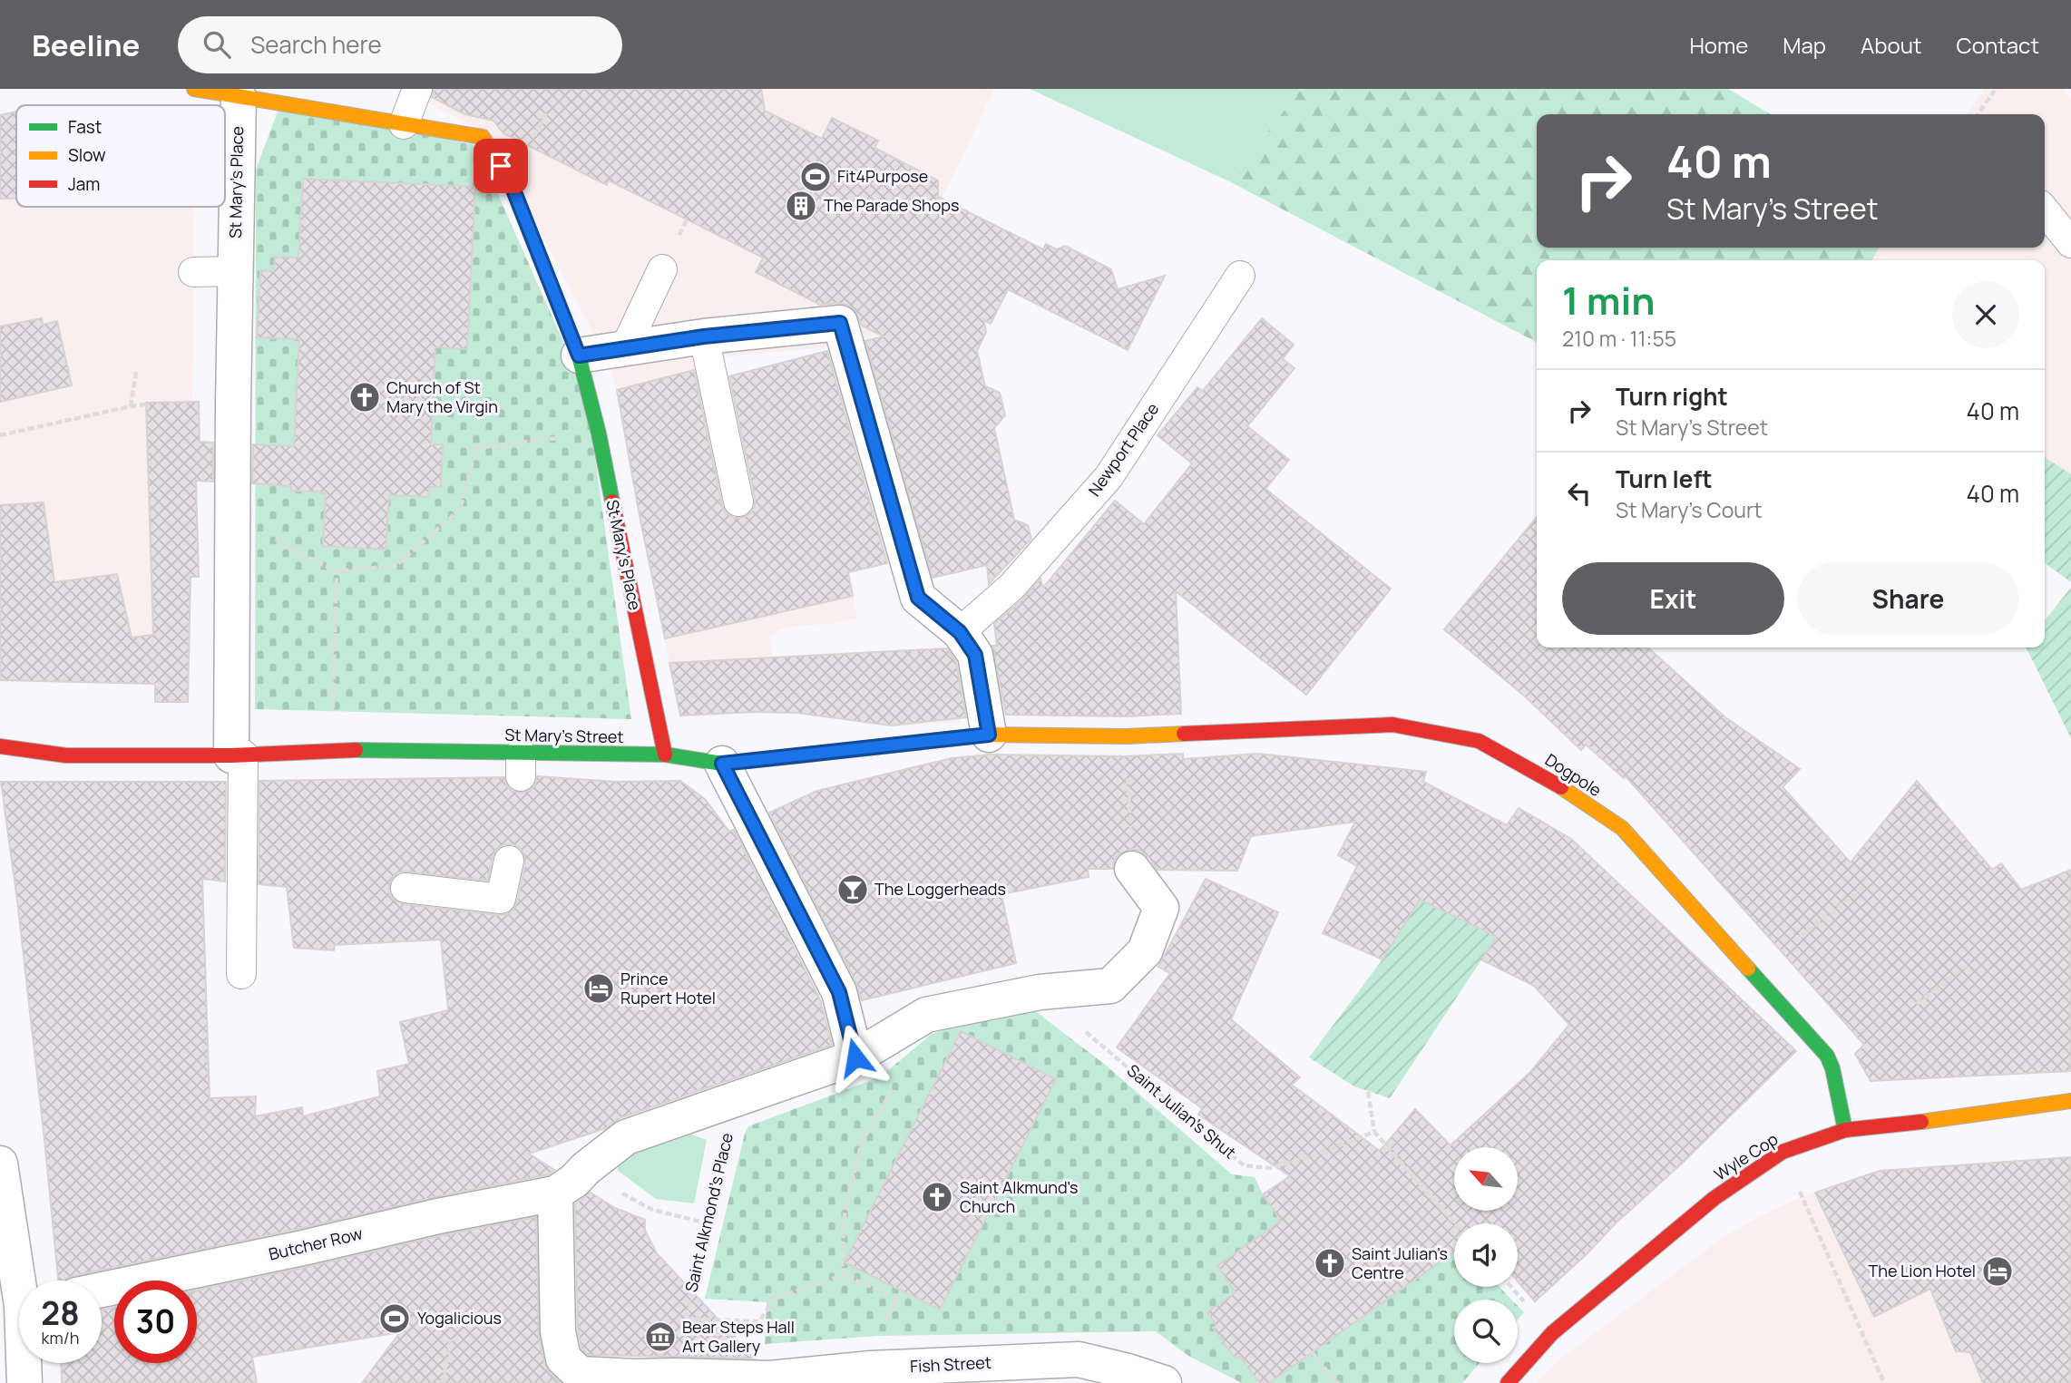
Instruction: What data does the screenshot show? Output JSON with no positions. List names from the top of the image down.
{
  "streets": {
    "street": [
      "St Mary's Place",
      "St Mary's Street",
      "Dogpole",
      "Wyle Cop",
      "Butcher Row",
      "Fish Street"
    ],
    "lane": ["Newport Place"],
    "path": ["Saint Julian's Shut", "Saint Alkmond's Place"]
  },
  "crossings": [
    ["St Mary's Place", "St Mary's Street"],
    ["St Mary's Street", "Dogpole"],
    ["Dogpole", "Wyle Cop"],
    ["Butcher Row", "Fish Street"]
  ],
  "places": {
    "sports": ["Fit4Purpose", "Yogalicious"],
    "building": ["The Parade Shops"],
    "church": ["Church of St Mary the Virgin", "Saint Alkmund's Church", "Saint Julian's Centre"],
    "bar": ["The Loggerheads"],
    "hotel": ["Prince Rupert Hotel", "The Lion Hotel"],
    "museum": ["Bear Steps Hall Art Gallery"]
  },
  "legend": ["Fast", "Slow", "Jam"],
  "north": "top left",
  "page": {
    "header": "Beeline",
    "search": "Search here",
    "nav": [
      "Home",
      "Map",
      "About",
      "Contact"
    ],
    "turn": ["40 m", "St Mary's Street"],
    "heading": ["1 min", "210 m · 11:55"],
    "list": [
      {
        "name": "Turn right",
        "note": "St Mary's Street",
        "value": "40 m"
      },
      {
        "name": "Turn left",
        "note": "St Mary's Court",
        "value": "40 m"
      }
    ],
    "buttons": ["Exit", "Share"],
    "speed": "28 km/h",
    "limit": "30"
  }
}
